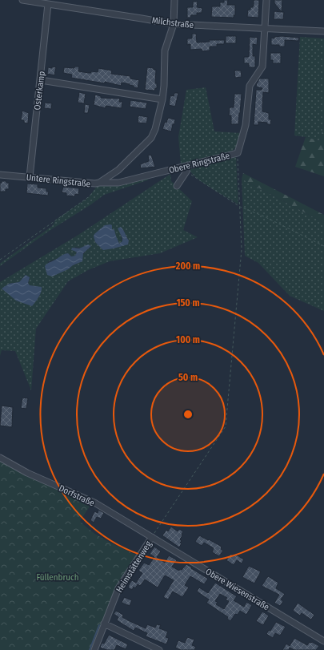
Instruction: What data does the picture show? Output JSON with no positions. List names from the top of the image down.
{
  "streets": {
    "street": [
      "Milchstraße",
      "Osterkamp",
      "Obere Ringstraße",
      "Untere Ringstraße",
      "Dorfstraße",
      "Heimstättenweg",
      "Obere Wiesenstraße"
    ]
  },
  "crossings": [
    ["Milchstraße", "Osterkamp"],
    ["Milchstraße", "Obere Ringstraße"],
    ["Milchstraße", "Untere Ringstraße"],
    ["Osterkamp", "Untere Ringstraße"],
    ["Obere Ringstraße", "Untere Ringstraße"],
    ["Dorfstraße", "Heimstättenweg"],
    ["Dorfstraße", "Obere Wiesenstraße"],
    ["Heimstättenweg", "Obere Wiesenstraße"]
  ],
  "parks": ["Füllenbruch"],
  "rings": [
    "200 m",
    "150 m",
    "100 m",
    "50 m"
  ]
}
